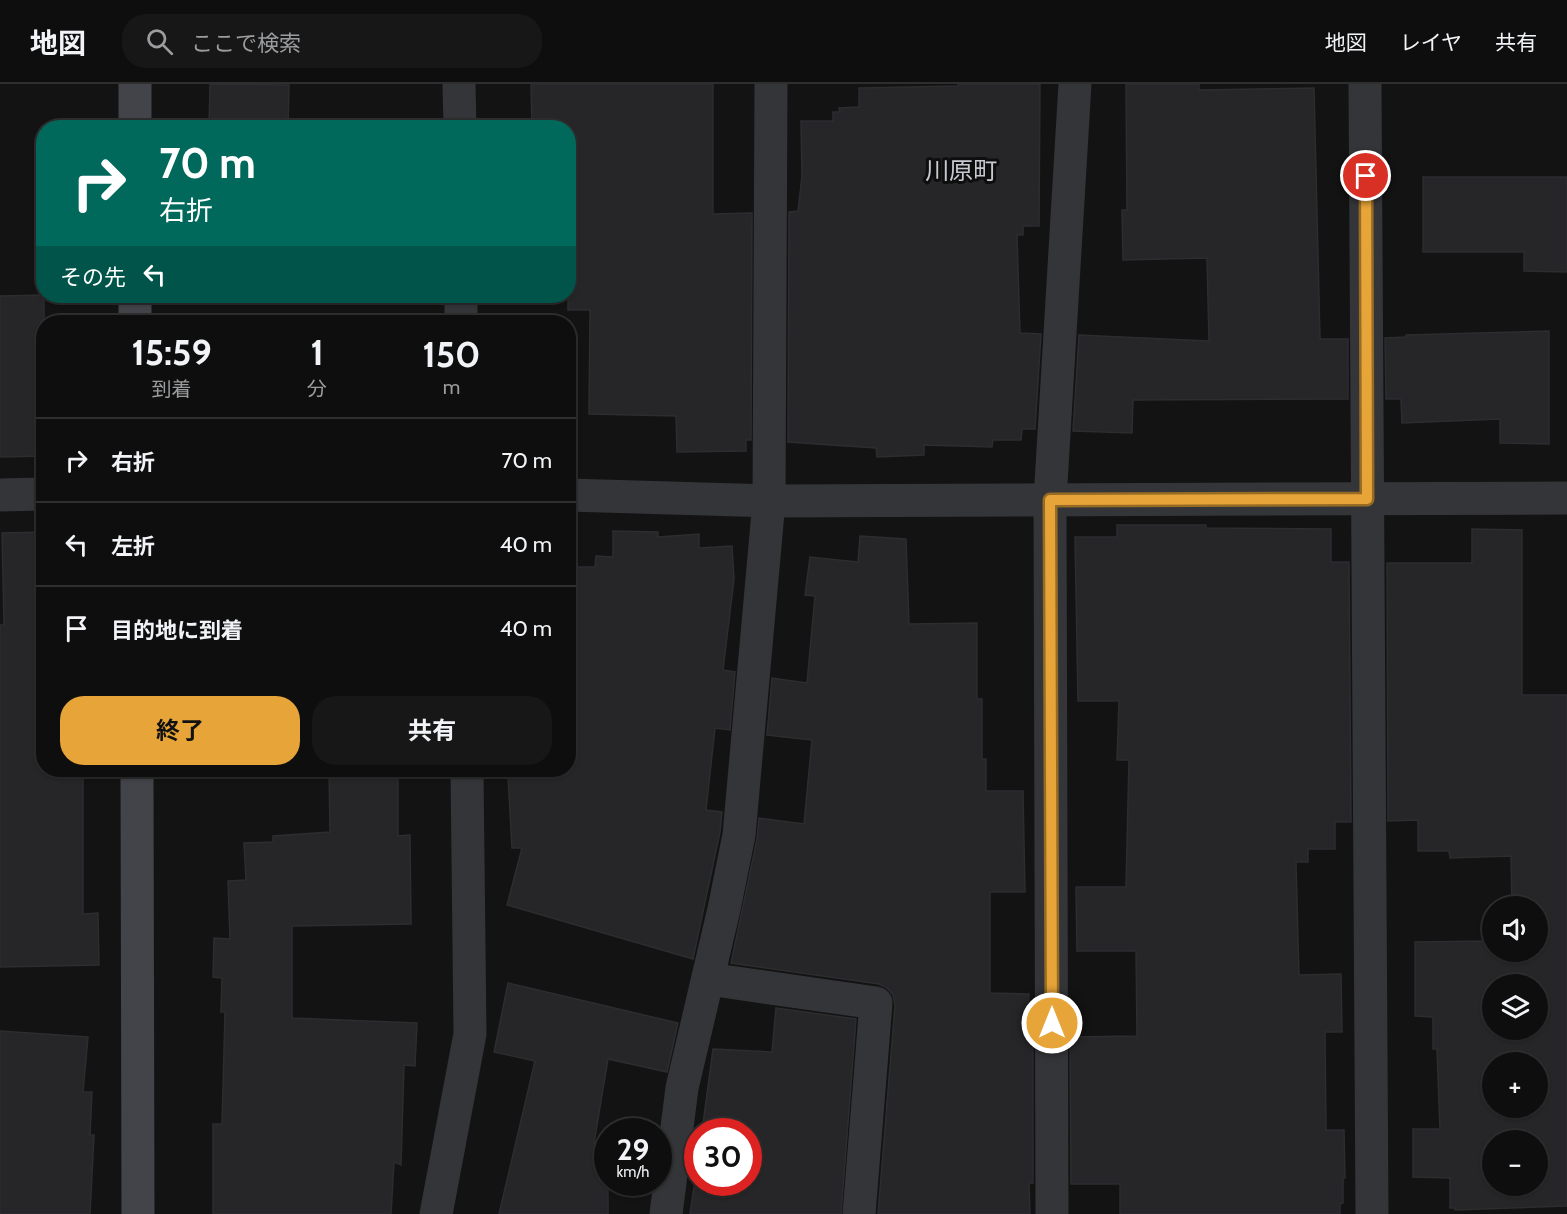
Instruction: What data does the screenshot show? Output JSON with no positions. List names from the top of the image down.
{
  "districts": ["川原町"],
  "page": {
    "header": "地図",
    "search": "ここで検索",
    "nav": ["地図", "レイヤ", "共有"],
    "turn": ["70 m", "右折"],
    "then": "その先",
    "eta": [
      "15:59",
      "到着",
      "1",
      "分",
      "150",
      "m"
    ],
    "list": [
      {
        "name": "右折",
        "value": "70 m"
      },
      {
        "name": "左折",
        "value": "40 m"
      },
      {
        "name": "目的地に到着",
        "value": "40 m"
      }
    ],
    "buttons": ["終了", "共有"],
    "map_buttons": ["+", "−"],
    "speed": "29 km/h",
    "limit": "30"
  }
}
